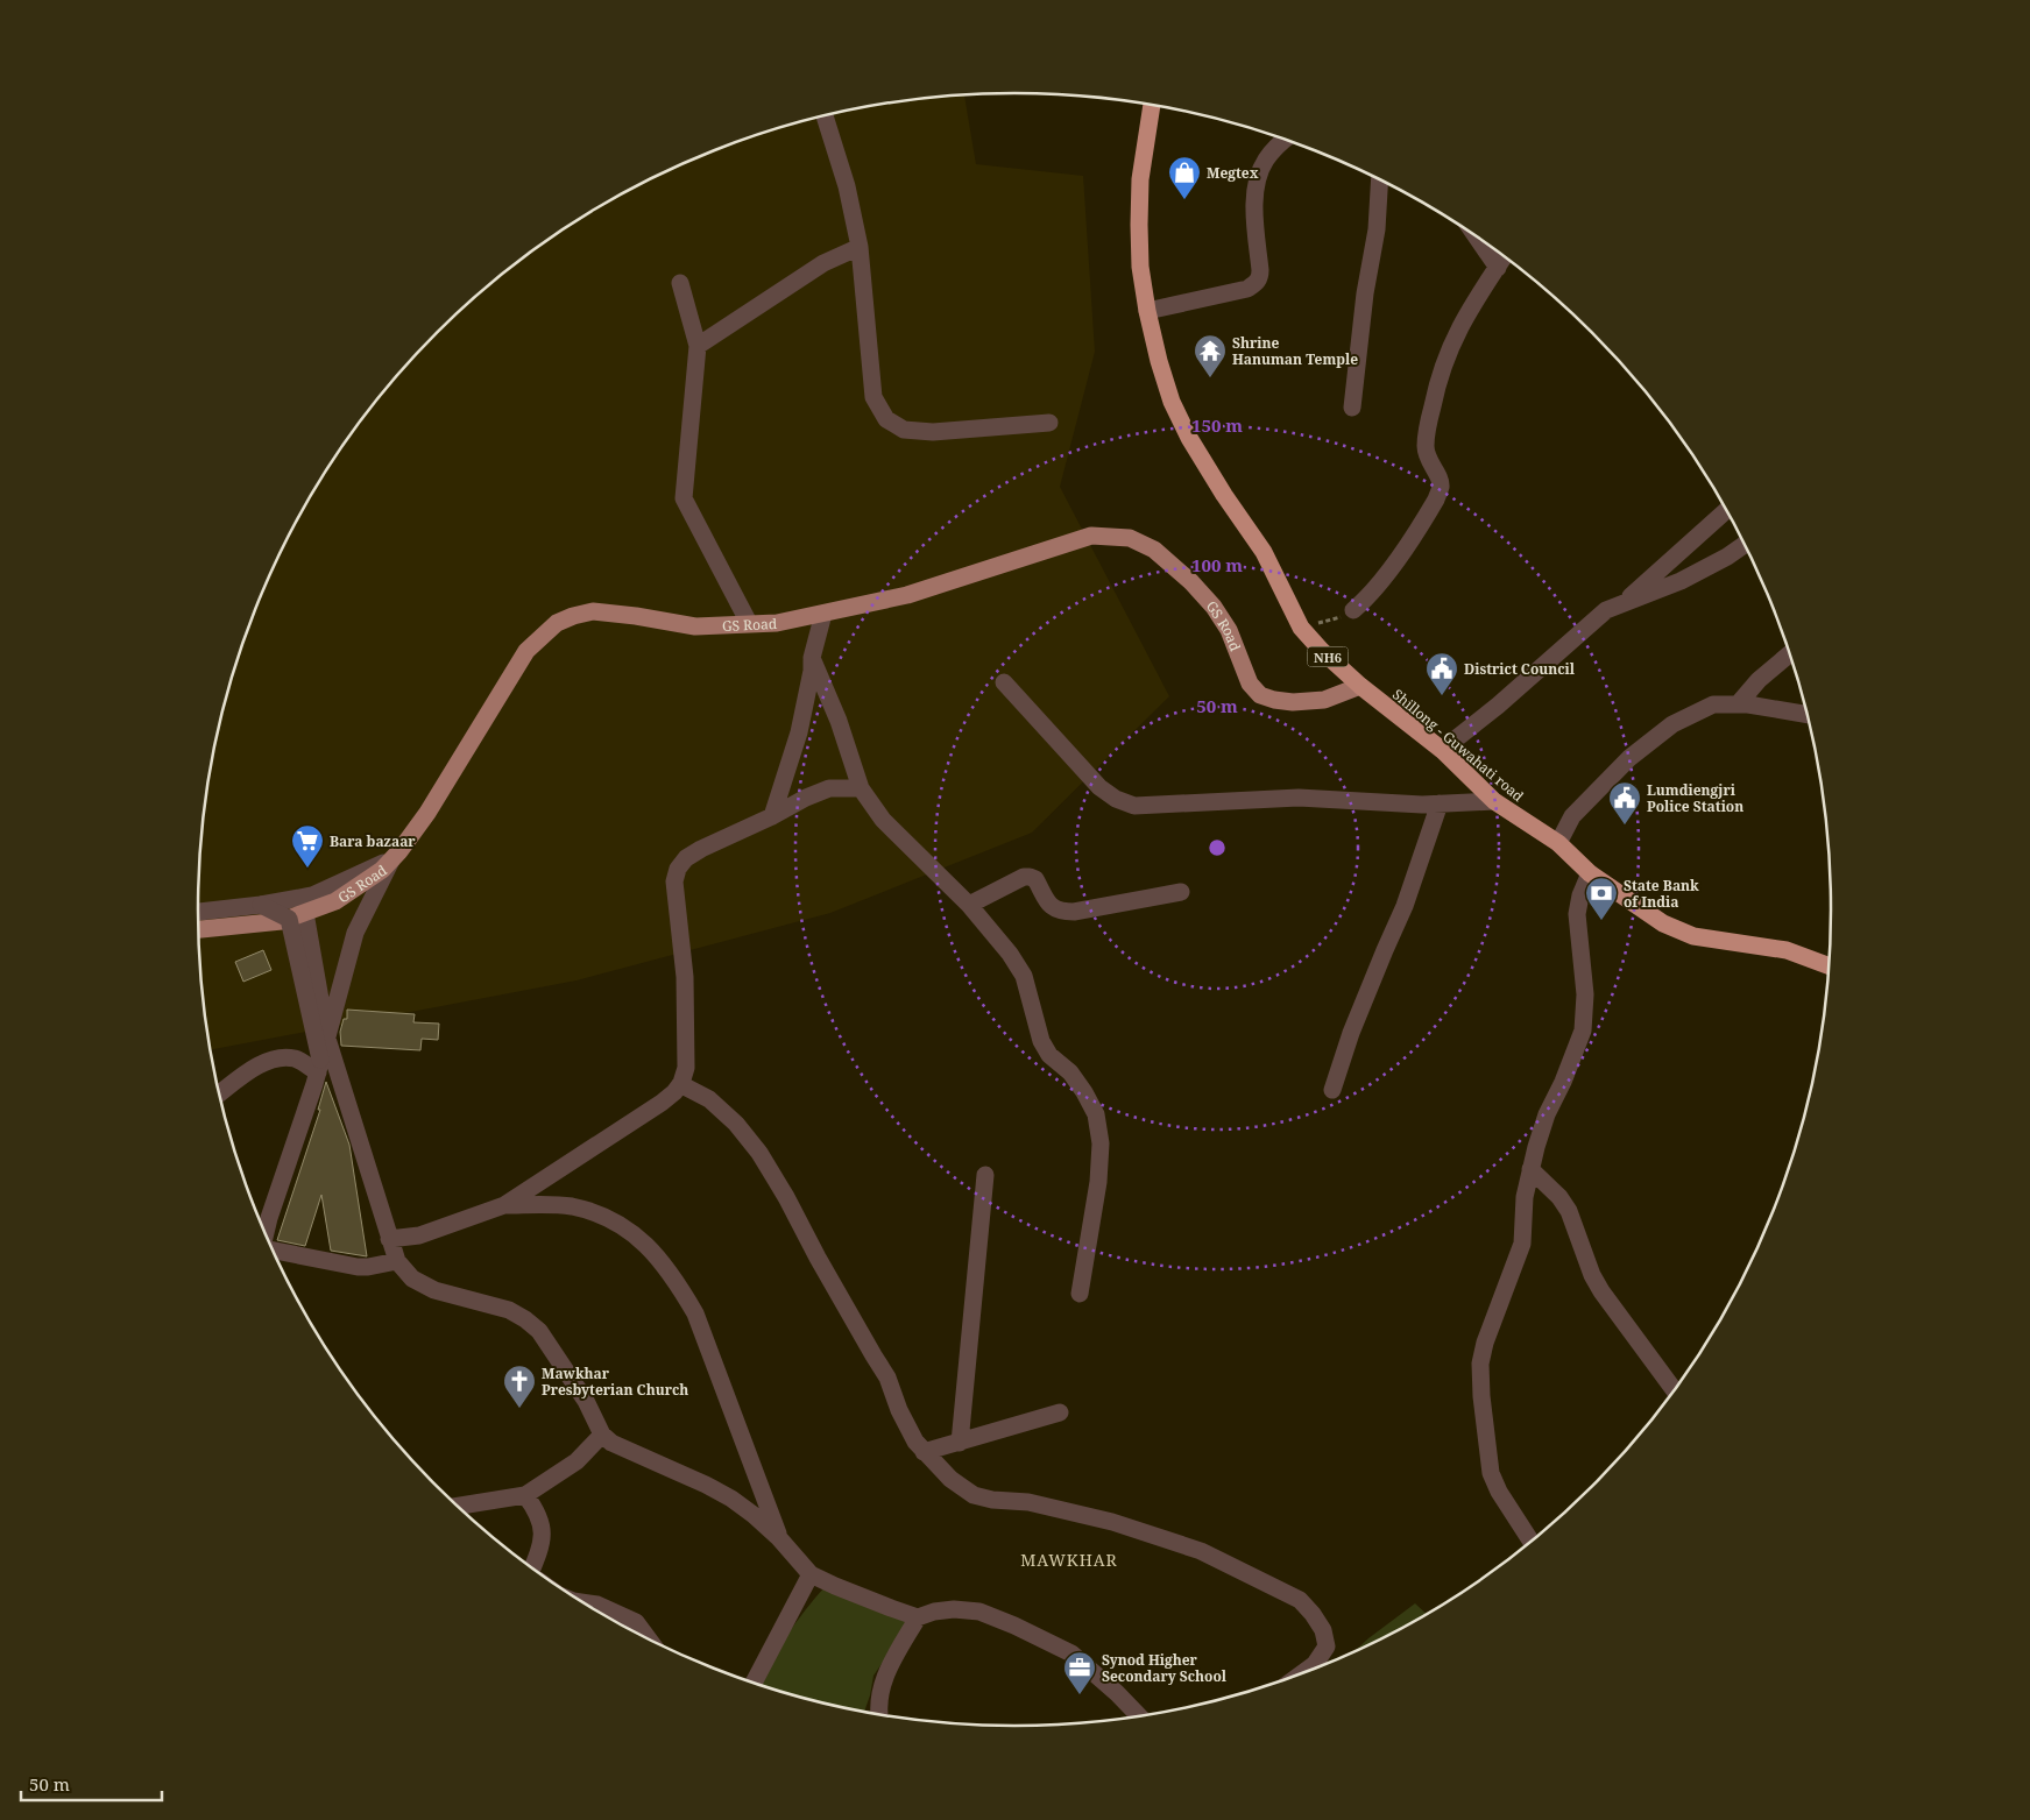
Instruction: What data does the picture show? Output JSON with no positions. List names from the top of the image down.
{
  "streets": {
    "highway": ["NH6", "Shillong - Guwahati road"],
    "main road": ["GS Road"]
  },
  "crossings": [
    ["GS Road", "Shillong - Guwahati road"]
  ],
  "districts": ["MAWKHAR"],
  "places": {
    "shop": ["Megtex"],
    "temple": ["Shrine Hanuman Temple"],
    "public building": ["District Council", "Lumdiengjri Police Station"],
    "supermarket": ["Bara bazaar"],
    "bank": ["State Bank of India"],
    "church": ["Mawkhar Presbyterian Church"],
    "office": ["Synod Higher Secondary School"]
  },
  "scale_bar": "50 m",
  "rings": ["150 m", "100 m", "50 m"]
}
